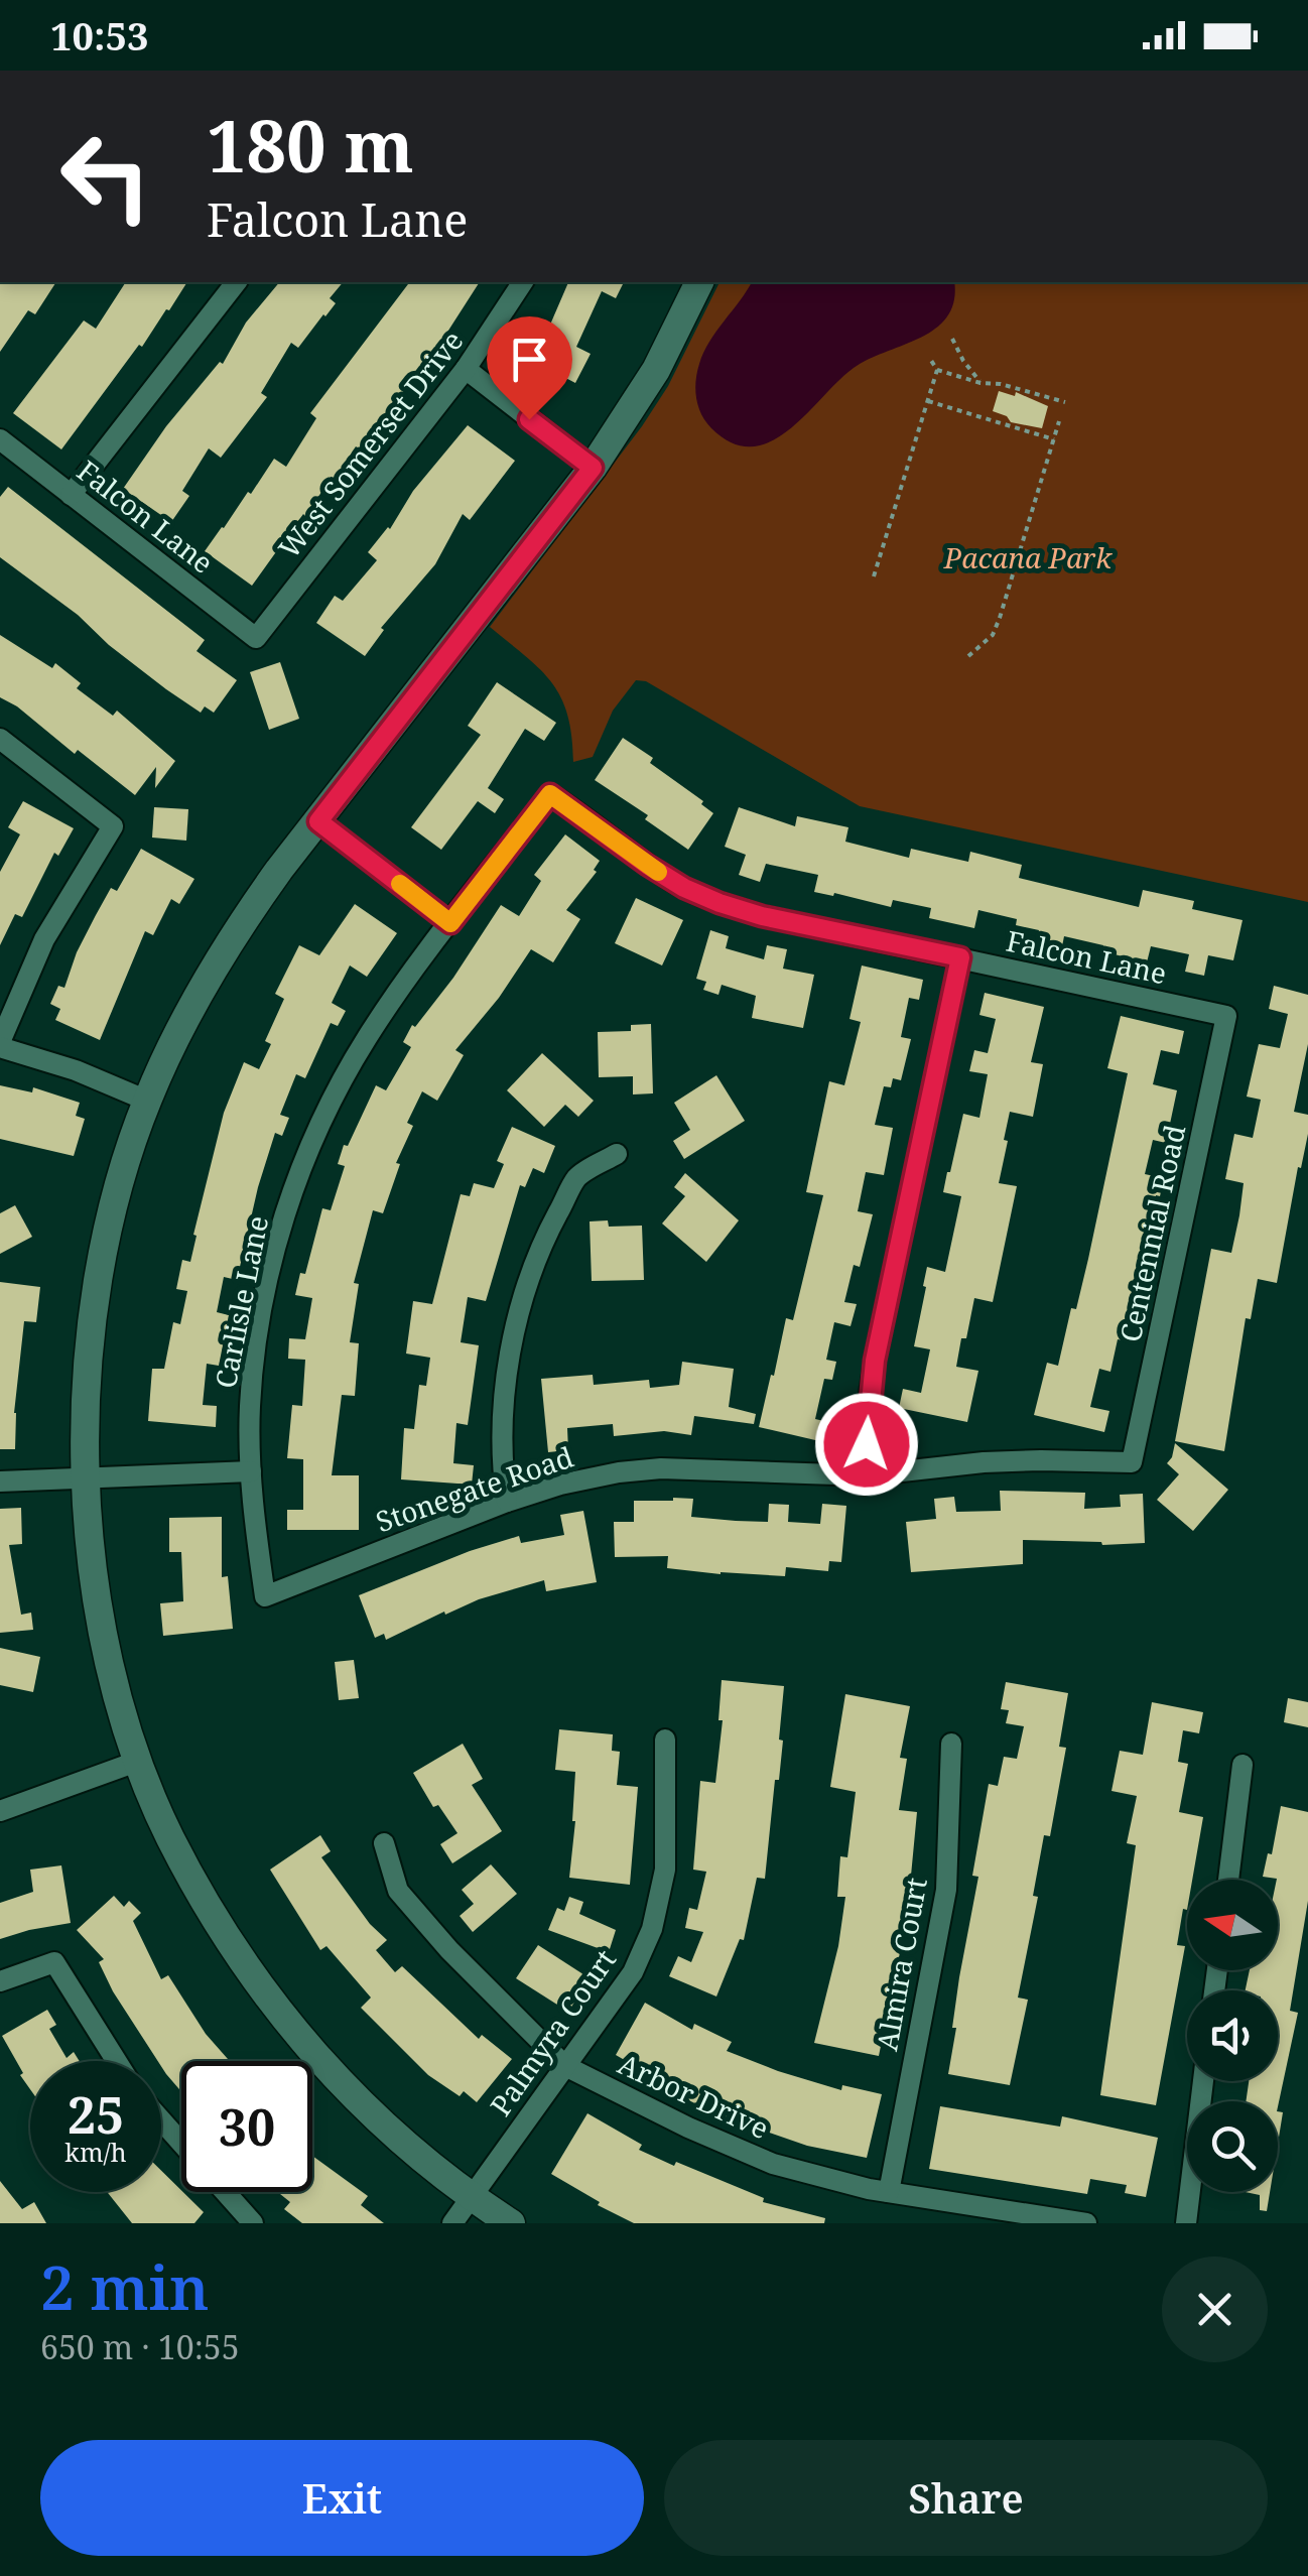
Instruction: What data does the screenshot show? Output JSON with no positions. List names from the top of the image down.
{
  "streets": {
    "street": [
      "West Somerset Drive",
      "Falcon Lane",
      "Centennial Road",
      "Carlisle Lane",
      "Stonegate Road",
      "Almira Court",
      "Palmyra Court",
      "Arbor Drive"
    ]
  },
  "crossings": [
    ["West Somerset Drive", "Falcon Lane"],
    ["Falcon Lane", "Centennial Road"],
    ["Falcon Lane", "Carlisle Lane"],
    ["Centennial Road", "Stonegate Road"],
    ["Carlisle Lane", "Stonegate Road"],
    ["Almira Court", "Arbor Drive"],
    ["Palmyra Court", "Arbor Drive"]
  ],
  "parks": ["Pacana Park"],
  "north": "left",
  "page": {
    "status": "10:53",
    "turn": ["180 m", "Falcon Lane"],
    "speed": "25 km/h",
    "limit": "30",
    "heading": ["2 min", "650 m · 10:55"],
    "buttons": ["Exit", "Share"]
  }
}
